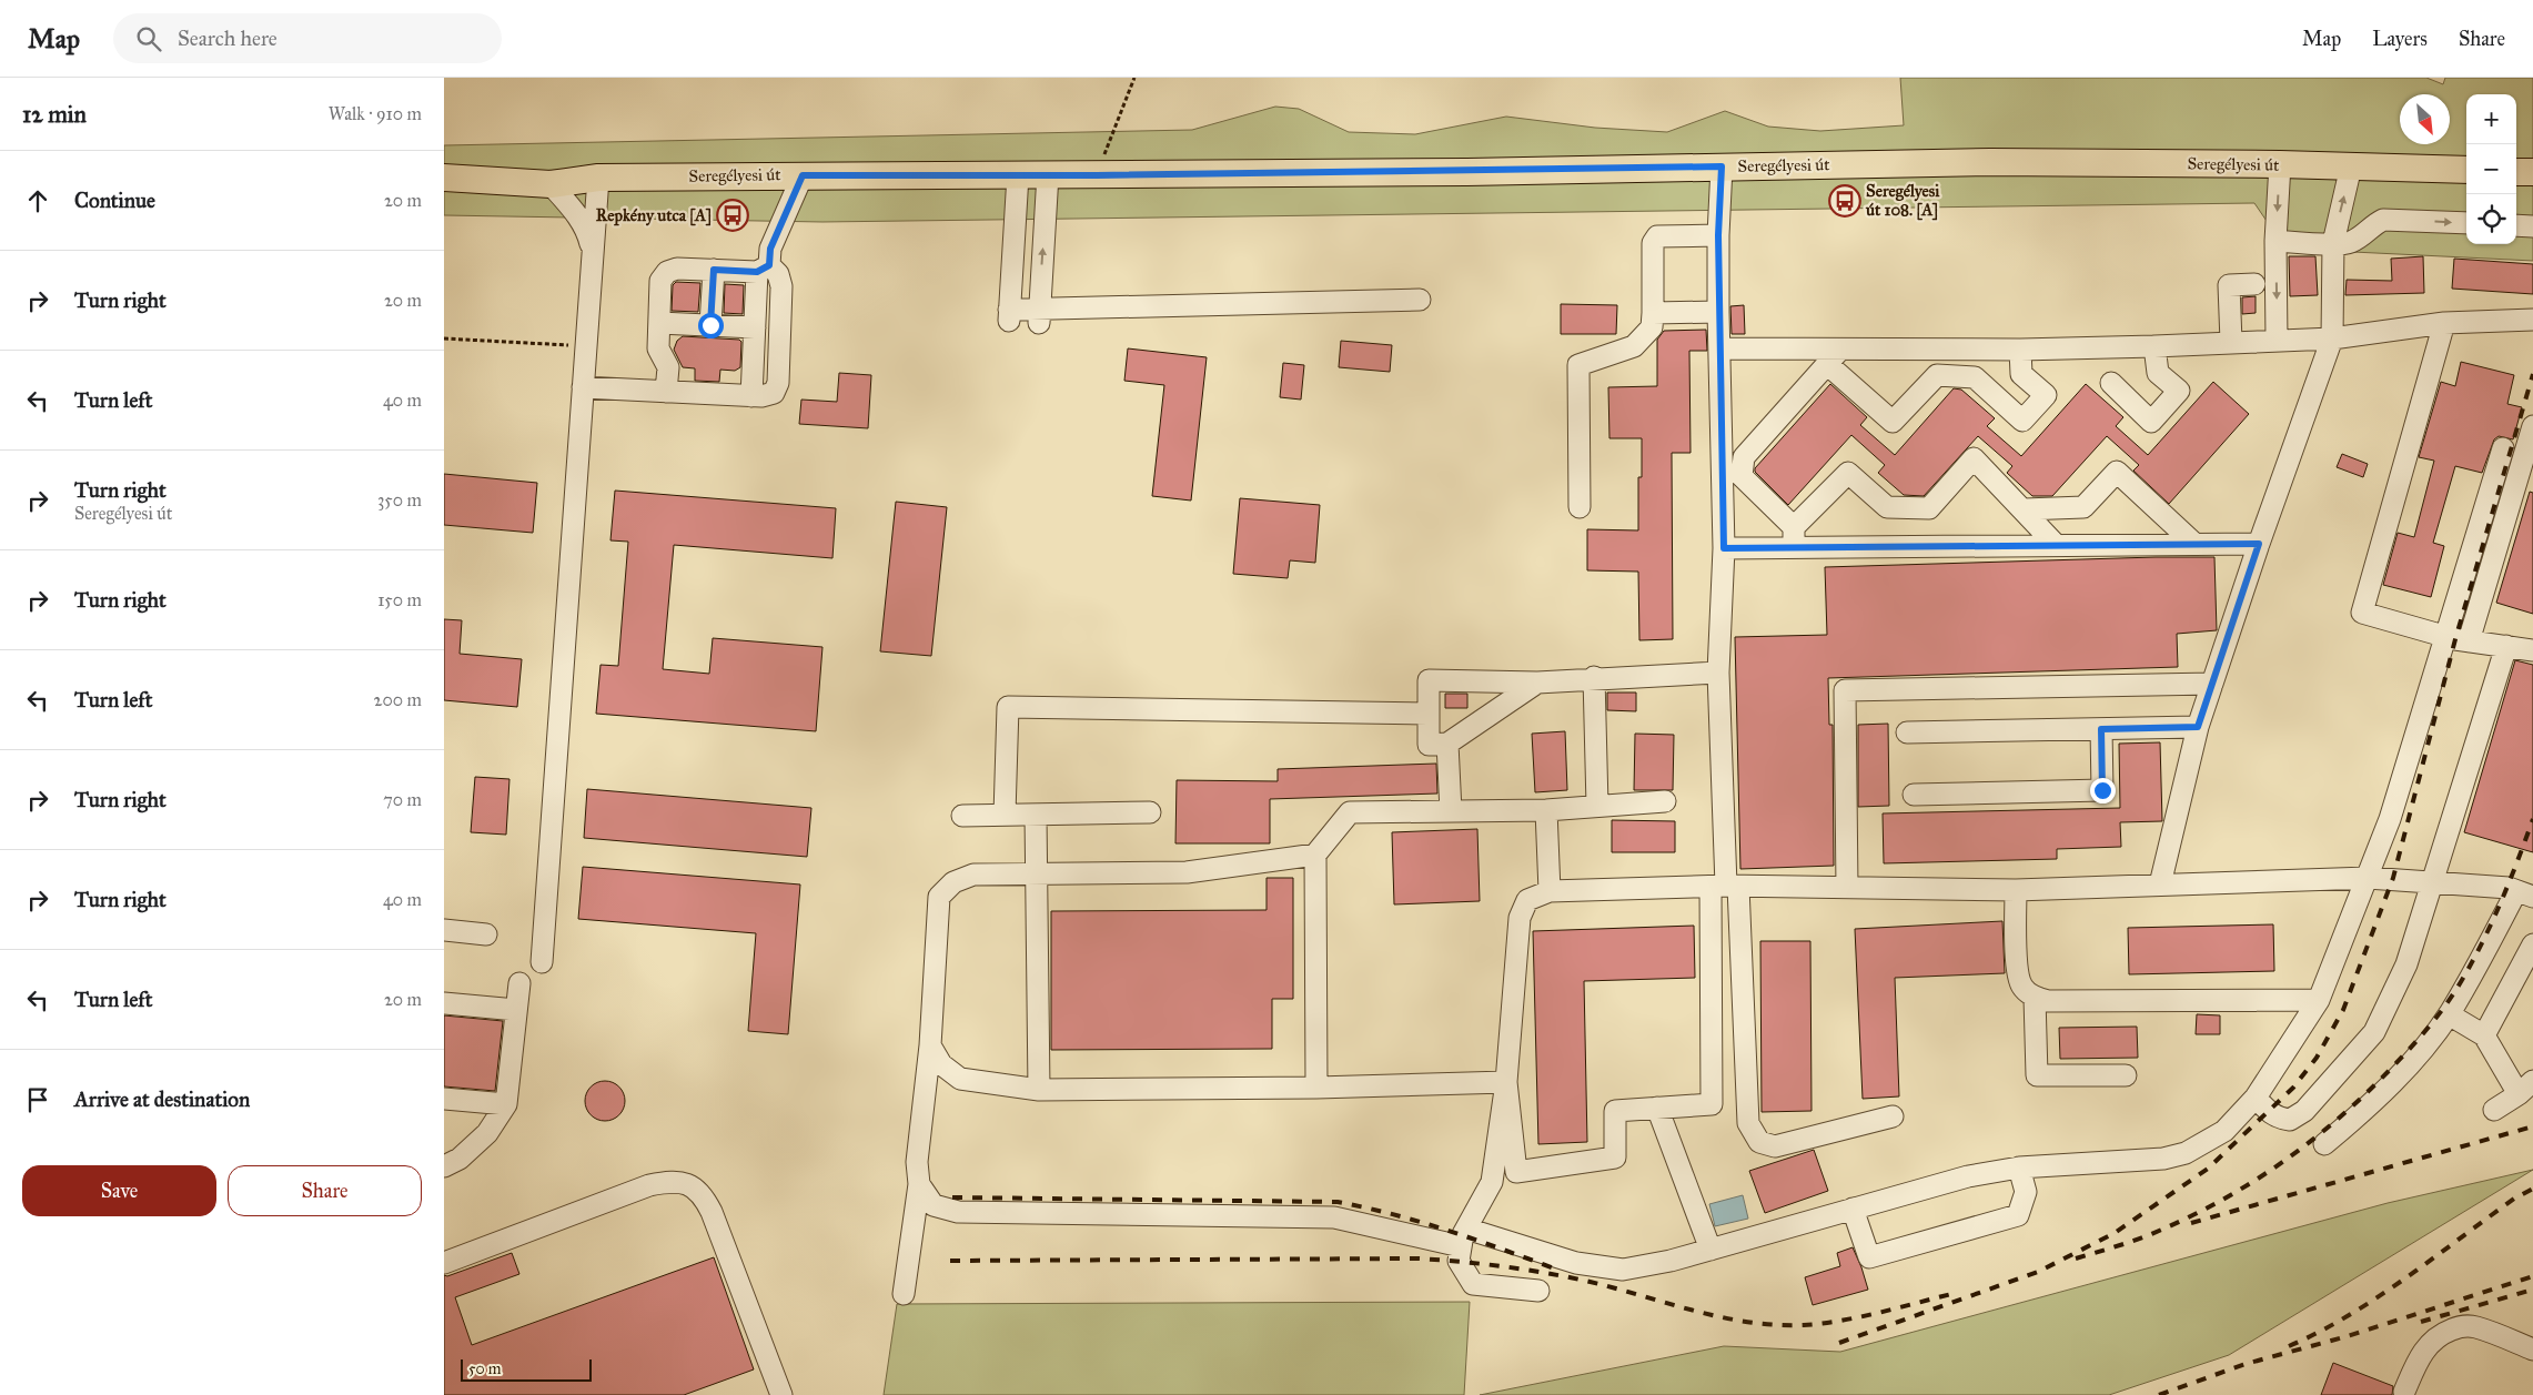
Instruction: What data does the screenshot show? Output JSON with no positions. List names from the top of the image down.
{
  "streets": {
    "main road": ["Seregélyesi út"]
  },
  "places": {
    "bus stop": ["Seregélyesi út 108. [A]", "Repkény utca [A]"]
  },
  "scale_bar": "50 m",
  "north": "bottom right",
  "page": {
    "header": "Map",
    "search": "Search here",
    "nav": ["Map", "Layers", "Share"],
    "heading": ["12 min", "Walk · 910 m"],
    "map_buttons": ["+", "−"],
    "list": [
      ["Continue", "20 m"],
      ["Turn right", "20 m"],
      ["Turn left", "40 m"],
      ["Turn right", "Seregélyesi út", "350 m"],
      ["Turn right", "150 m"],
      ["Turn left", "200 m"],
      ["Turn right", "70 m"],
      ["Turn right", "40 m"],
      ["Turn left", "20 m"],
      "Arrive at destination"
    ],
    "buttons": ["Save", "Share"],
    "scale": "50 m"
  }
}
